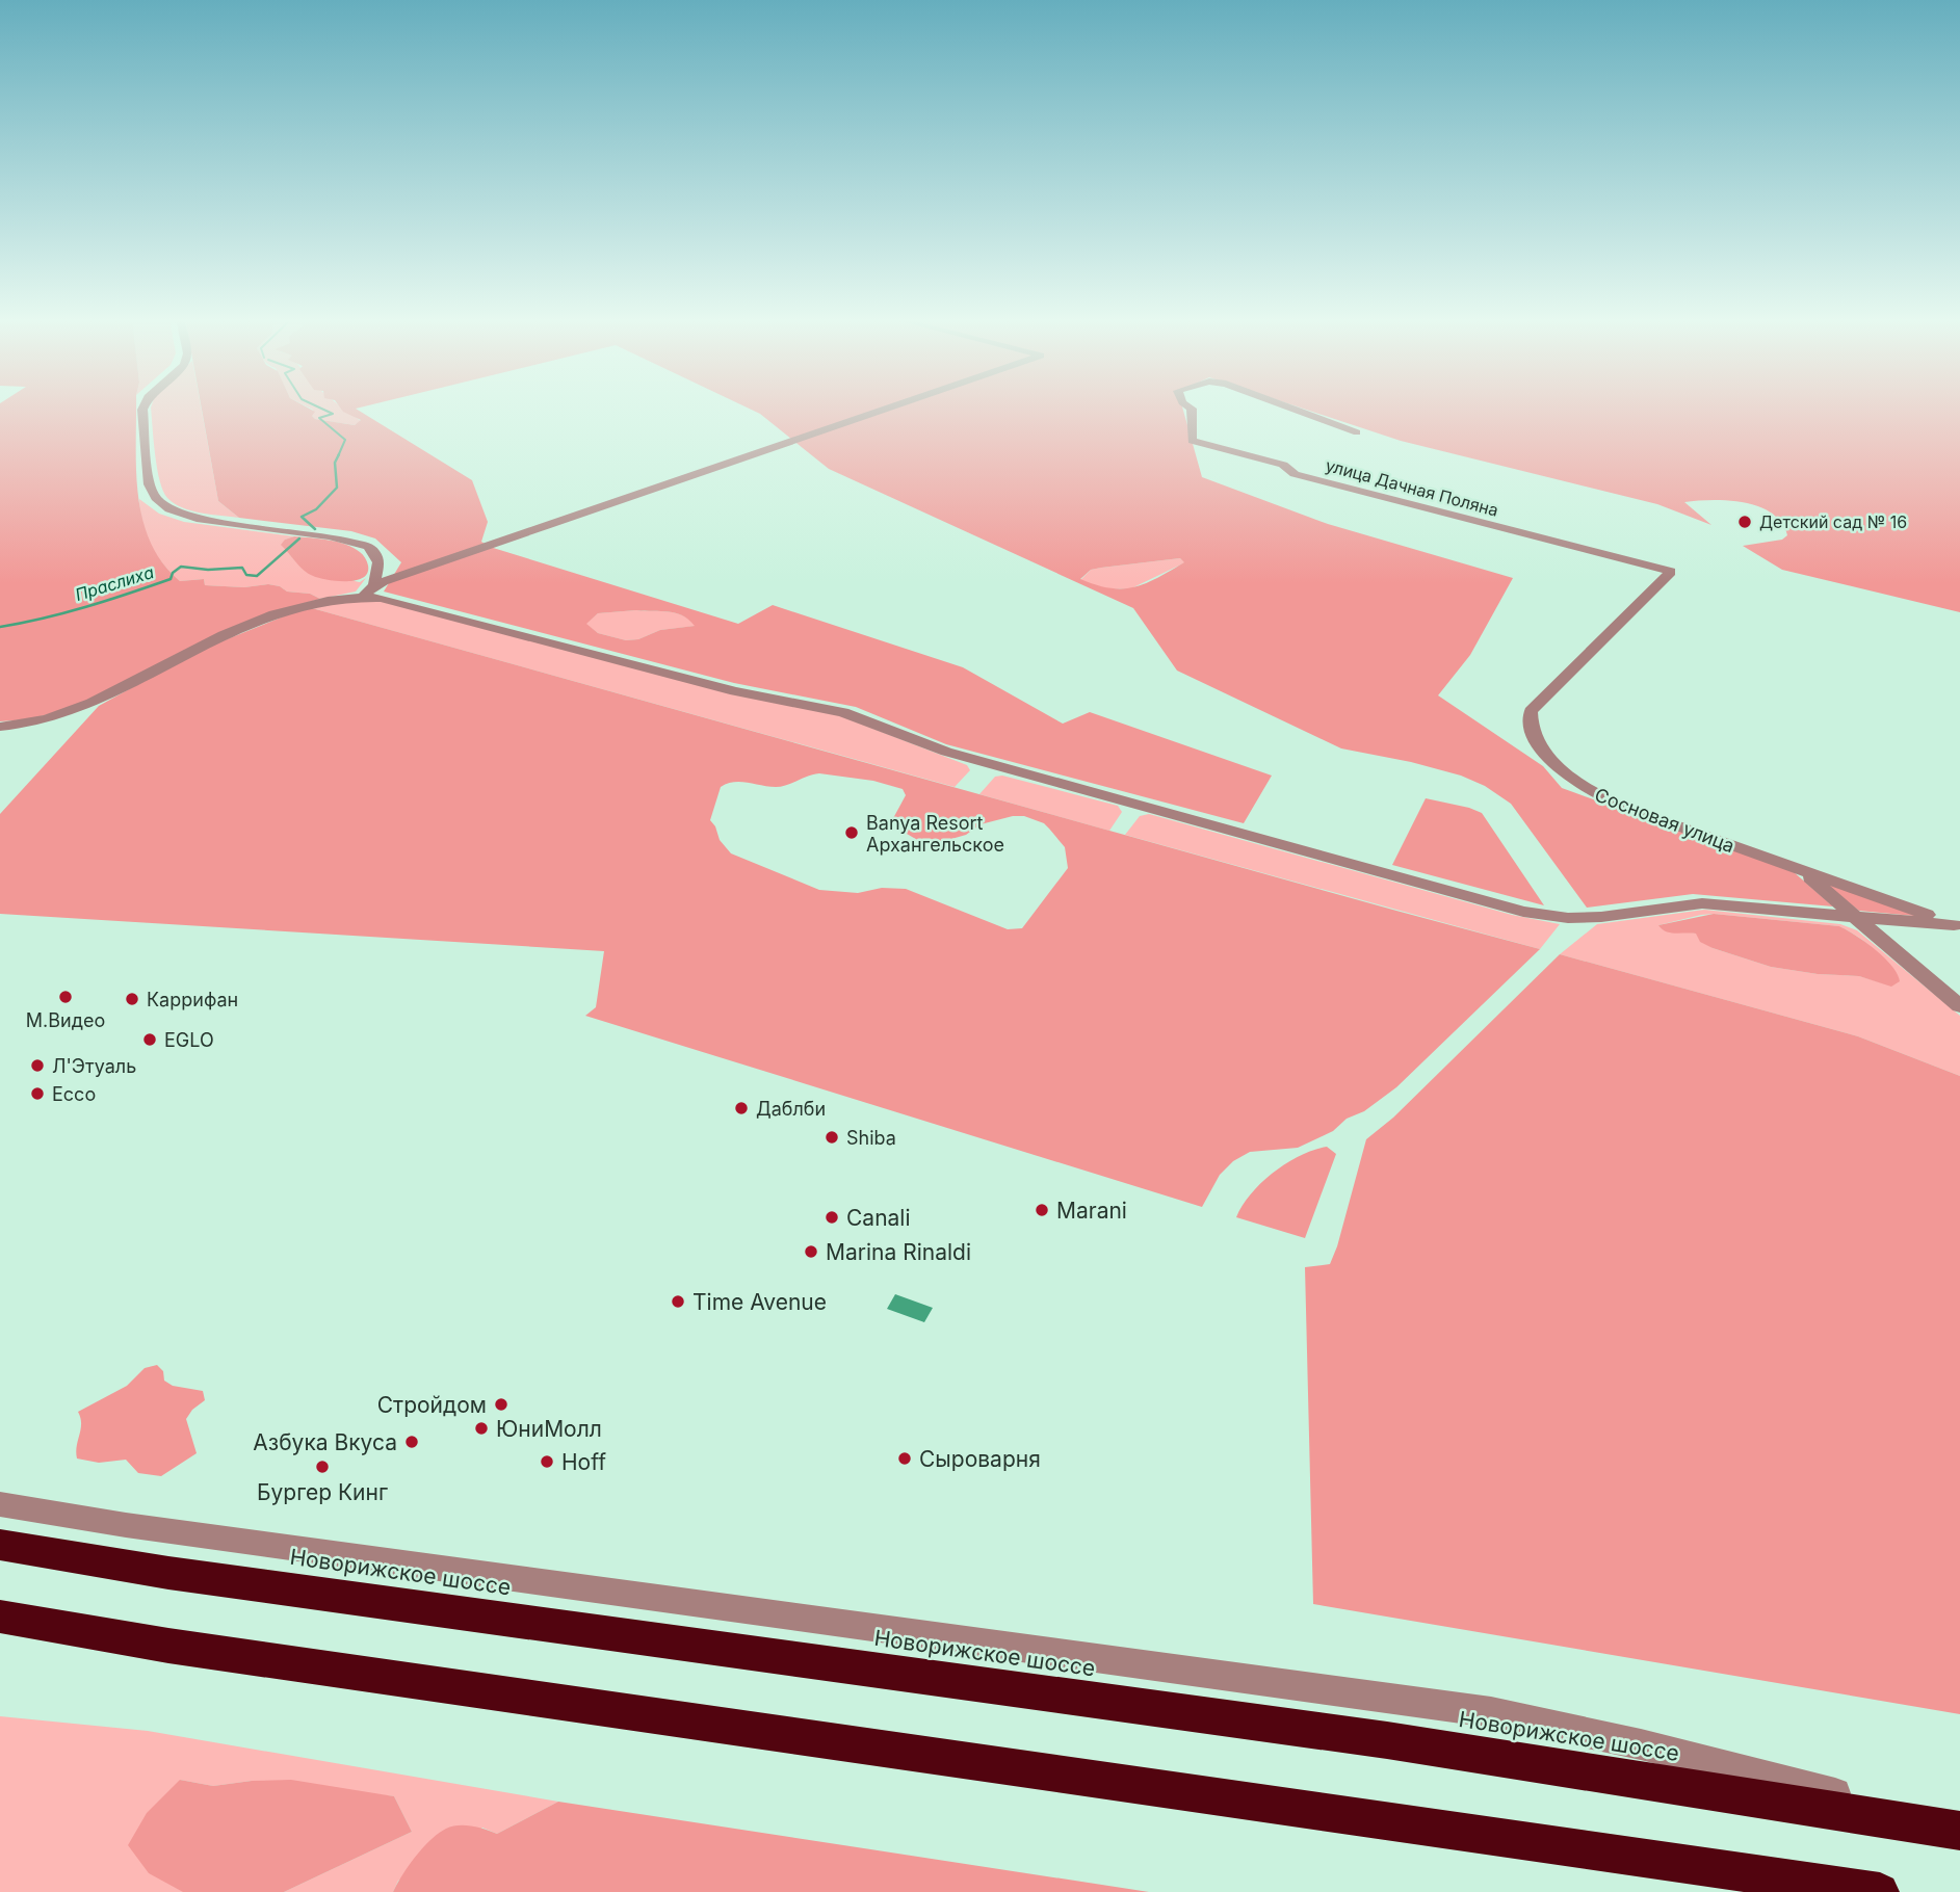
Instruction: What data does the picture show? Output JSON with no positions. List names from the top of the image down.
{
  "streets": {
    "highway": ["Новорижское шоссе"],
    "street": ["улица Дачная Поляна", "Сосновая улица"]
  },
  "crossings": [
    ["улица Дачная Поляна", "Сосновая улица"]
  ],
  "water": ["Праслиха"],
  "places": [
    "Детский сад № 16",
    "Banya Resort Архангельское",
    "М.Видео",
    "Каррифан",
    "EGLO",
    "Л'Этуаль",
    "Ecco",
    "Даблби",
    "Shiba",
    "Marani",
    "Canali",
    "Marina Rinaldi",
    "Time Avenue",
    "Стройдом",
    "ЮниМолл",
    "Азбука Вкуса",
    "Сыроварня",
    "Hoff",
    "Бургер Кинг"
  ]
}
